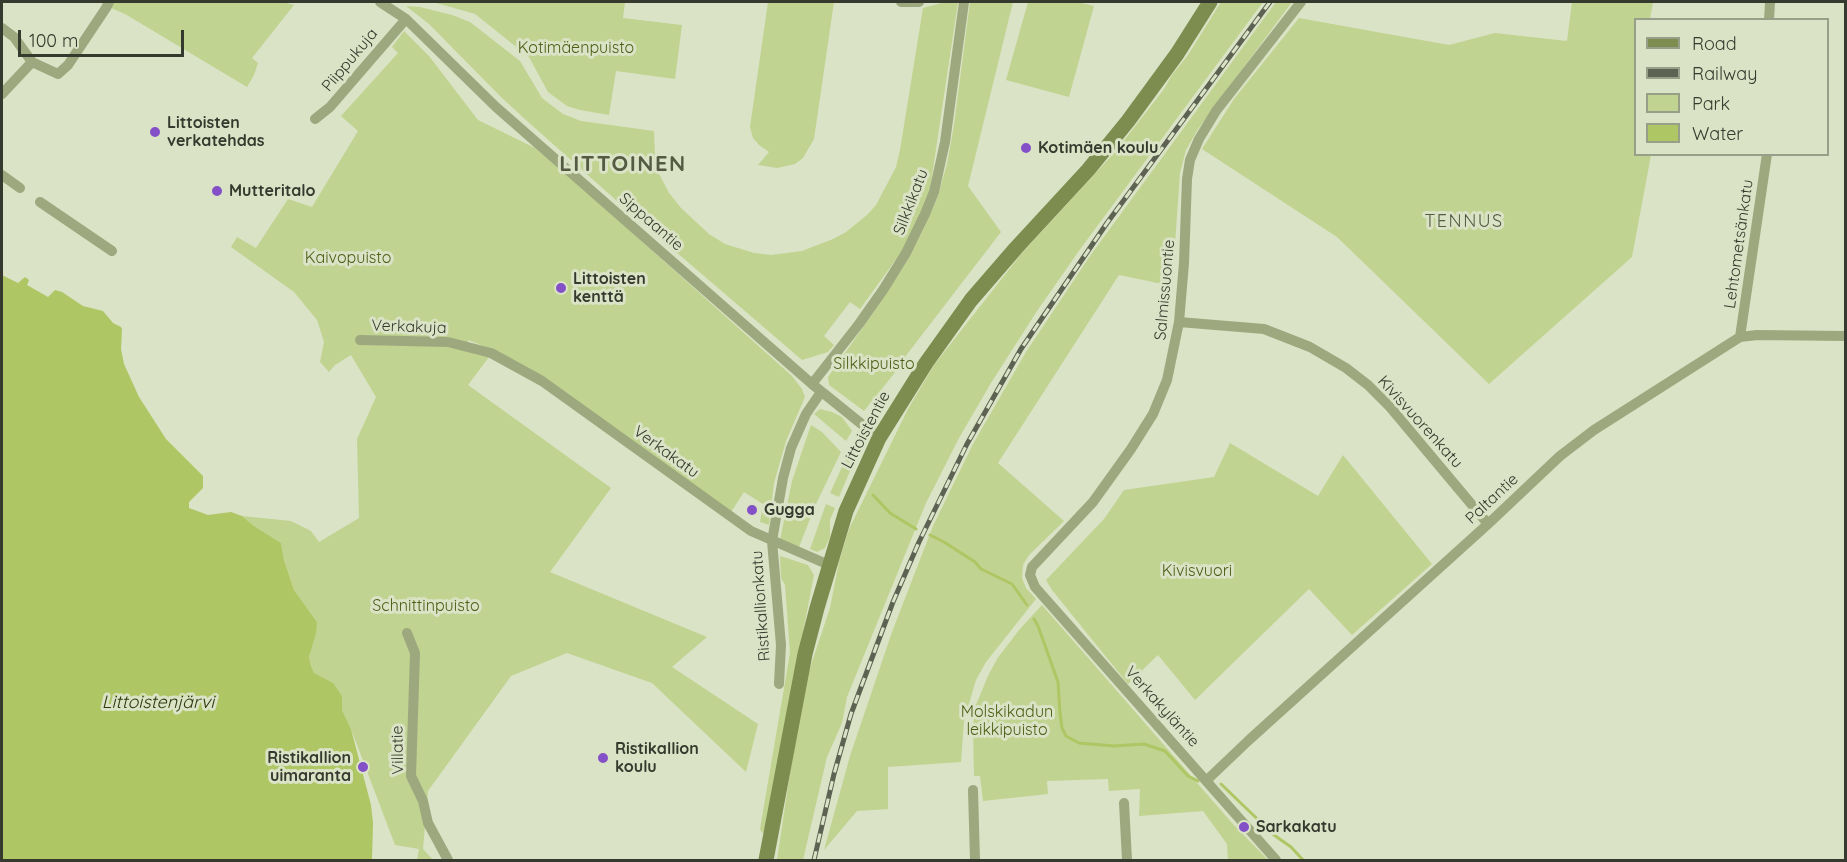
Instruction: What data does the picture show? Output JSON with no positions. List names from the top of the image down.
{
  "streets": {
    "street": [
      "Piippukuja",
      "Silkkikatu",
      "Sippaantie",
      "Lehtometsänkatu",
      "Salmissuontie",
      "Verkakuja",
      "Kivisvuorenkatu",
      "Littoistentie",
      "Verkakatu",
      "Paltantie",
      "Ristikallionkatu",
      "Verkakyläntie",
      "Villatie"
    ]
  },
  "crossings": [
    ["Piippukuja", "Sippaantie"],
    ["Silkkikatu", "Sippaantie"],
    ["Sippaantie", "Littoistentie"],
    ["Sippaantie", "Ristikallionkatu"],
    ["Lehtometsänkatu", "Paltantie"],
    ["Salmissuontie", "Kivisvuorenkatu"],
    ["Salmissuontie", "Verkakyläntie"],
    ["Verkakuja", "Verkakatu"],
    ["Kivisvuorenkatu", "Paltantie"],
    ["Littoistentie", "Verkakatu"],
    ["Verkakatu", "Ristikallionkatu"],
    ["Paltantie", "Verkakyläntie"]
  ],
  "districts": ["LITTOINEN", "TENNUS"],
  "water": ["Littoistenjärvi"],
  "parks": [
    "Kotimäenpuisto",
    "Kaivopuisto",
    "Silkkipuisto",
    "Kivisvuori",
    "Schnittinpuisto",
    "Molskikadun leikkipuisto"
  ],
  "places": [
    "Littoisten verkatehdas",
    "Kotimäen koulu",
    "Mutteritalo",
    "Littoisten kenttä",
    "Gugga",
    "Ristikallion koulu",
    "Ristikallion uimaranta",
    "Sarkakatu"
  ],
  "legend": [
    "Road",
    "Railway",
    "Park",
    "Water"
  ],
  "scale_bar": "100 m"
}
